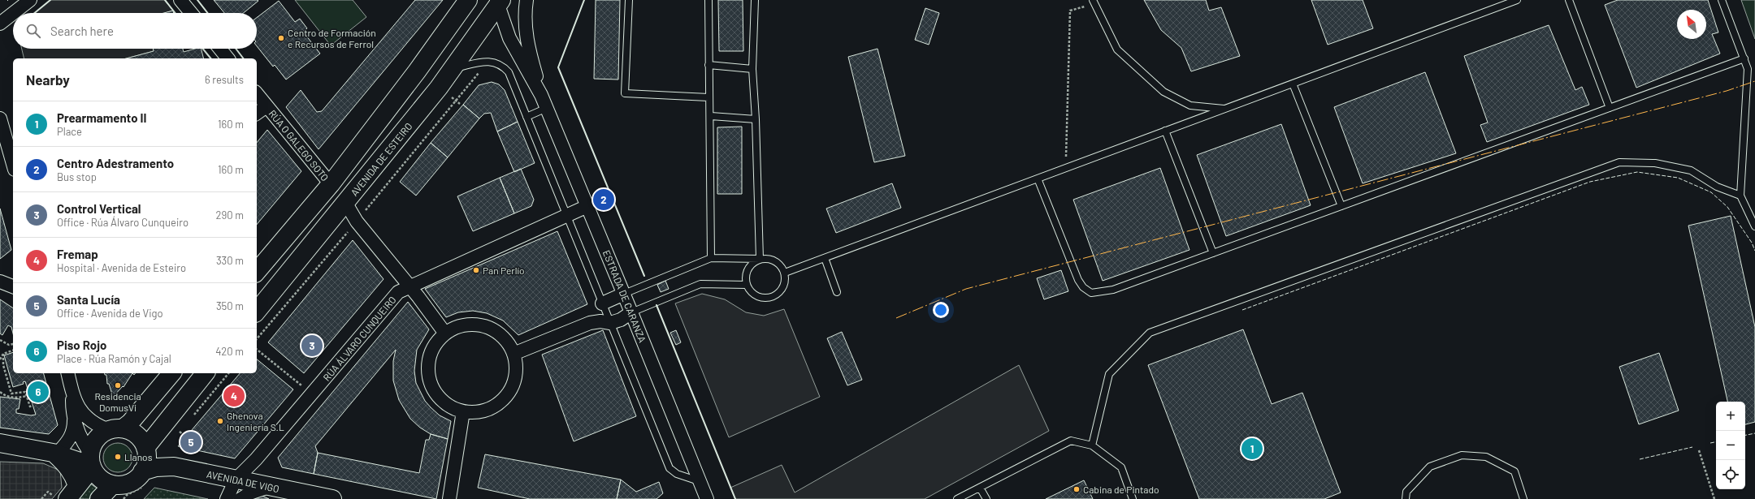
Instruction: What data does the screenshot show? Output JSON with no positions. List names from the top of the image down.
{
  "streets": {
    "main road": ["AVENIDA DE ESTEIRO", "AVENIDA DE VIGO"],
    "street": ["RÚA O GALEGO SOTO", "ESTRADA DE CARANZA", "RÚA ÁLVARO CUNQUEIRO"]
  },
  "crossings": [
    ["ESTRADA DE CARANZA", "RÚA ÁLVARO CUNQUEIRO"],
    ["RÚA ÁLVARO CUNQUEIRO", "AVENIDA DE VIGO"]
  ],
  "places": [
    "Centro de Formación e Recursos de Ferrol",
    "Pan Perlío",
    "Residencia DomusVi",
    "Ghenova Ingeniería S.L",
    "Llanos",
    "Cabina de Pintado"
  ],
  "north": "top left",
  "page": {
    "search": "Search here",
    "heading": ["Nearby", "6 results"],
    "list": [
      {
        "mark": "1",
        "name": "Prearmamento II",
        "note": "Place",
        "value": "160 m"
      },
      {
        "mark": "2",
        "name": "Centro Adestramento",
        "note": "Bus stop",
        "value": "160 m"
      },
      {
        "mark": "3",
        "name": "Control Vertical",
        "note": "Office · Rúa Álvaro Cunqueiro",
        "value": "290 m"
      },
      {
        "mark": "4",
        "name": "Fremap",
        "note": "Hospital · Avenida de Esteiro",
        "value": "330 m"
      },
      {
        "mark": "5",
        "name": "Santa Lucía",
        "note": "Office · Avenida de Vigo",
        "value": "350 m"
      },
      {
        "mark": "6",
        "name": "Piso Rojo",
        "note": "Place · Rúa Ramón y Cajal",
        "value": "420 m"
      }
    ],
    "pins": [
      "2",
      "3",
      "6",
      "4",
      "5",
      "1"
    ],
    "map_buttons": ["+", "−"]
  }
}
